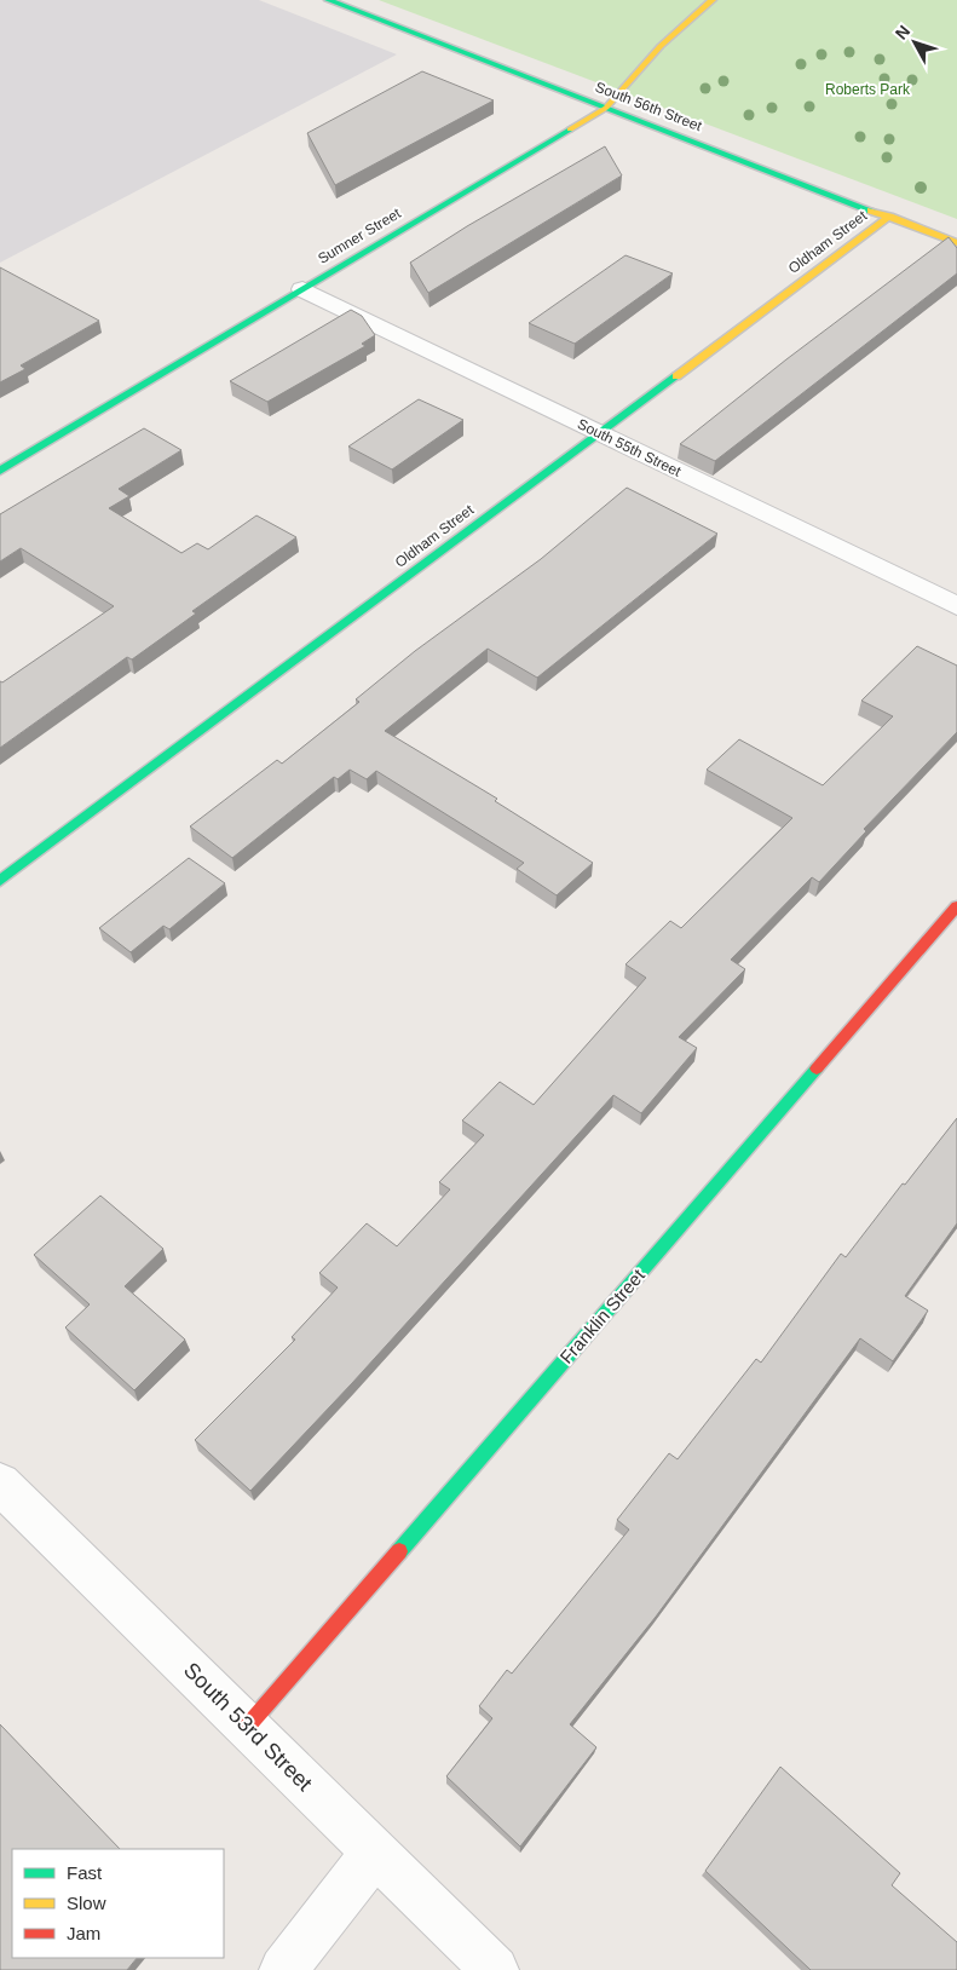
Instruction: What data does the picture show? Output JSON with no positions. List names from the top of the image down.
{
  "streets": {
    "street": [
      "South 56th Street",
      "Sumner Street",
      "Oldham Street",
      "South 55th Street",
      "Franklin Street",
      "South 53rd Street"
    ]
  },
  "crossings": [
    ["South 56th Street", "Sumner Street"],
    ["South 56th Street", "Oldham Street"],
    ["Sumner Street", "South 55th Street"],
    ["Oldham Street", "South 55th Street"],
    ["Franklin Street", "South 53rd Street"]
  ],
  "parks": ["Roberts Park"],
  "legend": ["Fast", "Slow", "Jam"],
  "north": "top left"
}
